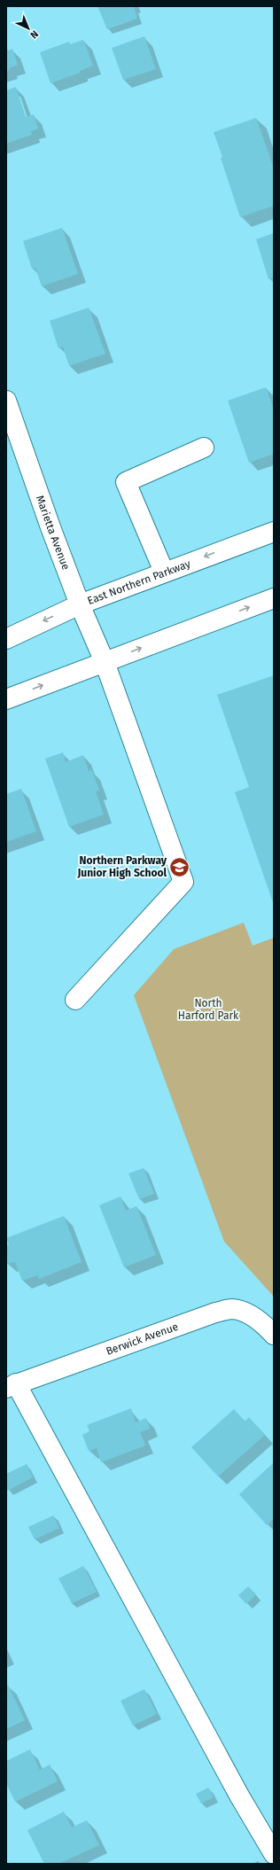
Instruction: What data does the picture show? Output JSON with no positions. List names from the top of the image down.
{
  "streets": {
    "main road": ["Marietta Avenue", "East Northern Parkway", "Berwick Avenue"]
  },
  "crossings": [
    ["Marietta Avenue", "East Northern Parkway"]
  ],
  "parks": ["North Harford Park"],
  "places": {
    "school or university": ["Northern Parkway Junior High School"]
  },
  "north": "bottom right"
}
